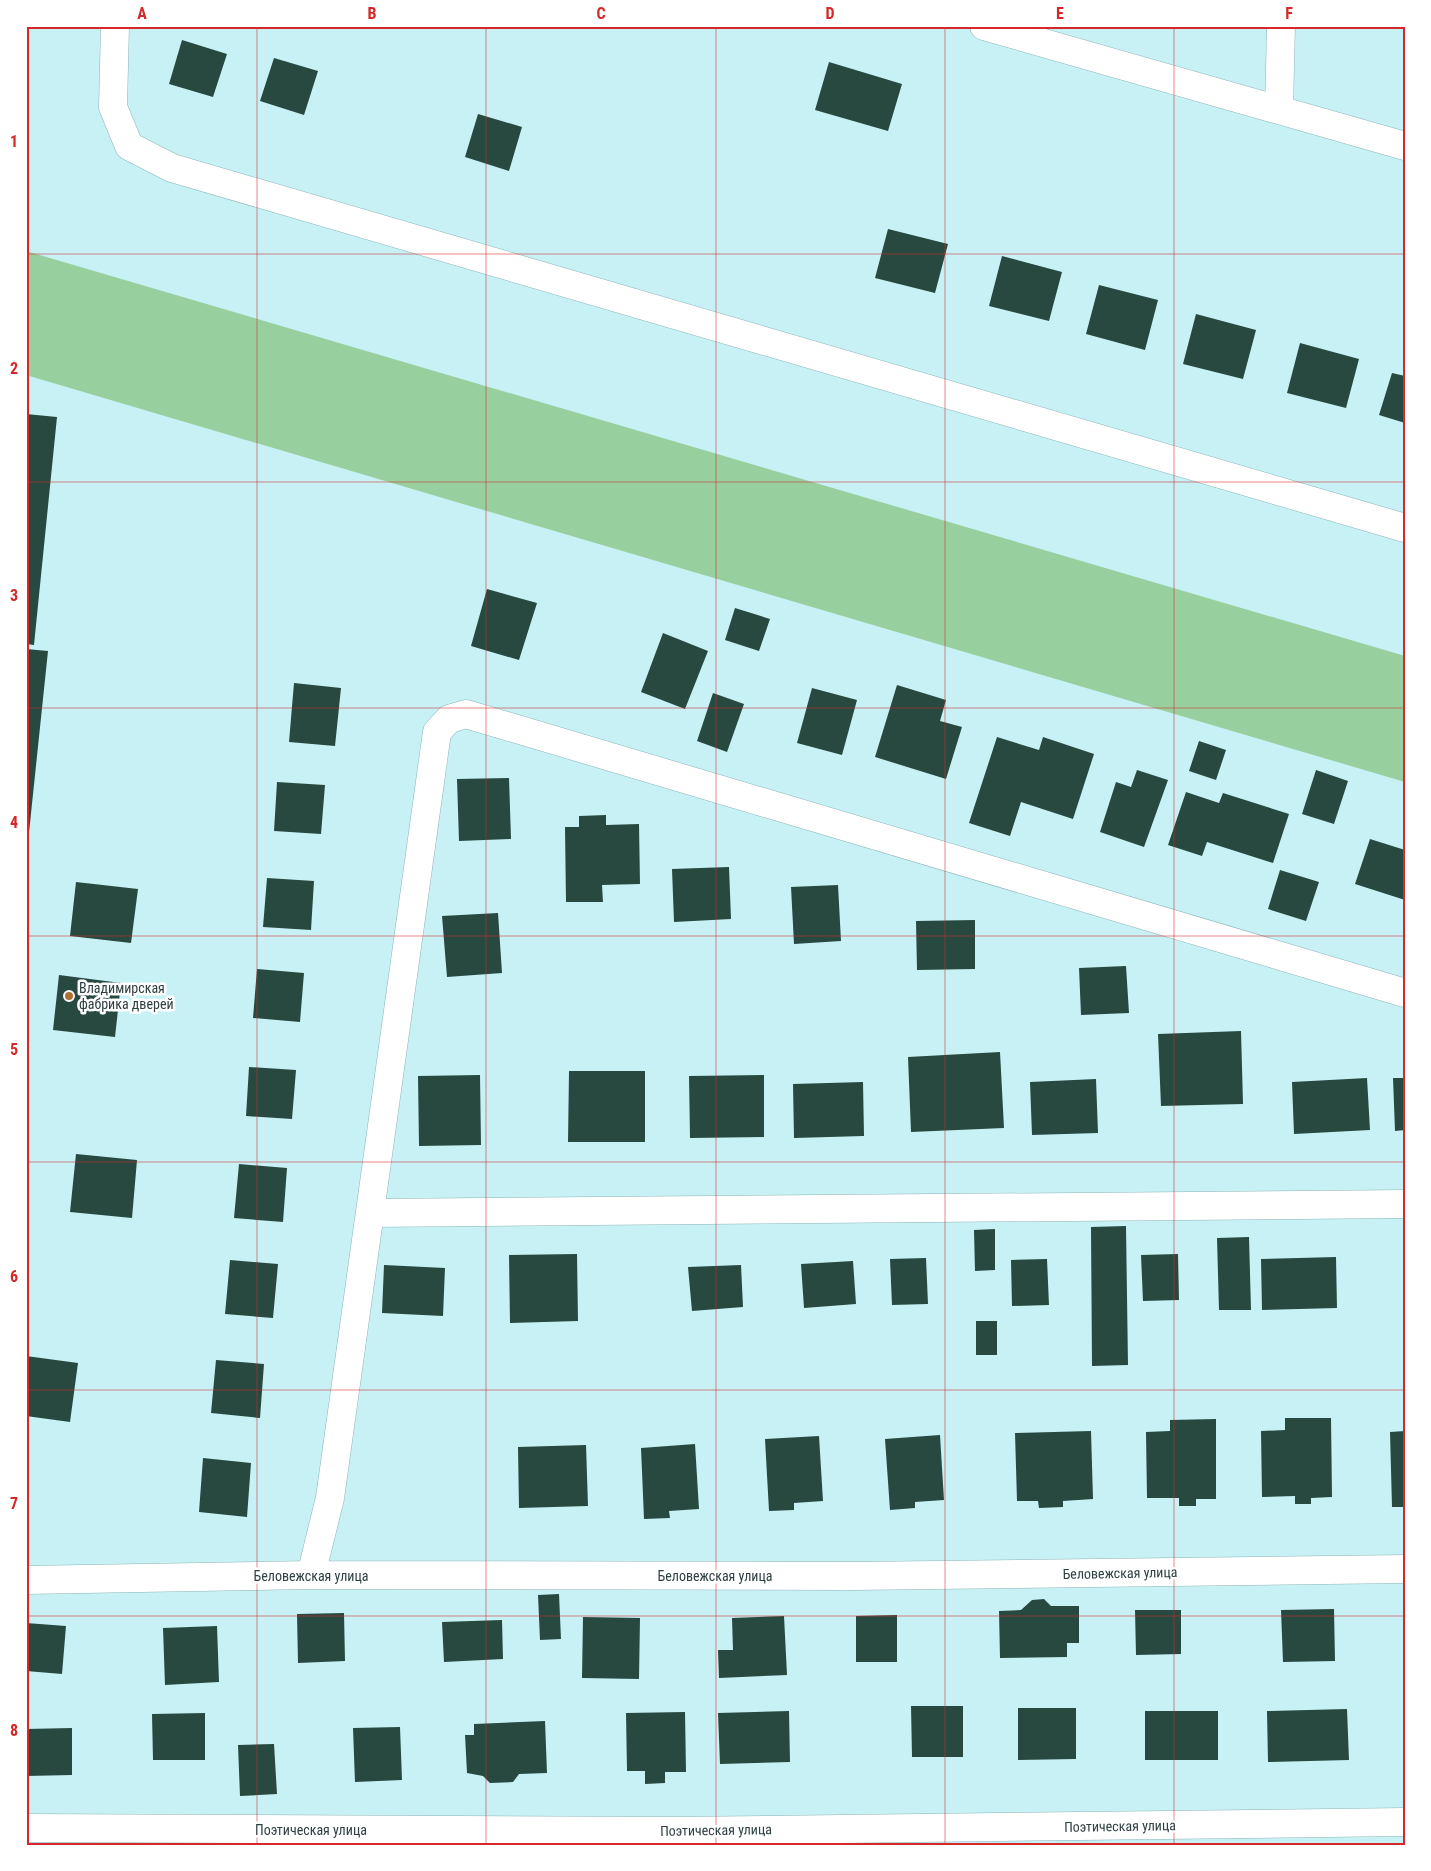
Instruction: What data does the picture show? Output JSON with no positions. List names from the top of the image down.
{
  "streets": {
    "street": ["Беловежская улица", "Поэтическая улица"]
  },
  "places": ["Владимирская фабрика дверей"],
  "grid": {
    "columns": [
      "A",
      "B",
      "C",
      "D",
      "E",
      "F"
    ],
    "rows": [
      "1",
      "2",
      "3",
      "4",
      "5",
      "6",
      "7",
      "8"
    ]
  }
}
